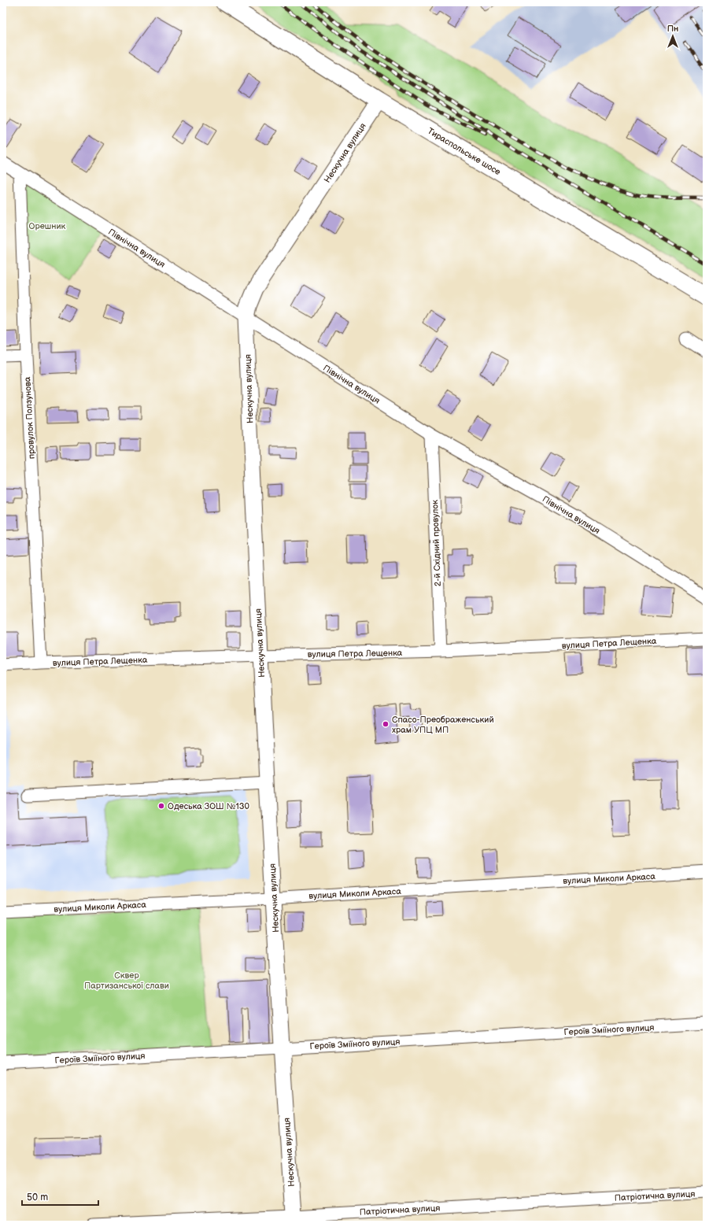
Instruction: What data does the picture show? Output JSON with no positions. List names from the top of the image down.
{
  "streets": {
    "main road": ["Тираспольське шосе"],
    "street": [
      "Нескучна вулиця",
      "Північна вулиця",
      "провулок Ползунова",
      "2-й Східний провулок",
      "вулиця Петра Лещенка",
      "вулиця Миколи Аркаса",
      "Героїв Зміїного вулиця",
      "Патріотична вулиця"
    ]
  },
  "crossings": [
    ["Тираспольське шосе", "Нескучна вулиця"],
    ["Нескучна вулиця", "Північна вулиця"],
    ["Нескучна вулиця", "вулиця Петра Лещенка"],
    ["Нескучна вулиця", "вулиця Миколи Аркаса"],
    ["Нескучна вулиця", "Героїв Зміїного вулиця"],
    ["Нескучна вулиця", "Патріотична вулиця"],
    ["Північна вулиця", "провулок Ползунова"],
    ["Північна вулиця", "2-й Східний провулок"],
    ["провулок Ползунова", "вулиця Петра Лещенка"],
    ["2-й Східний провулок", "вулиця Петра Лещенка"]
  ],
  "parks": ["Орешник", "Сквер Партизанської слави"],
  "places": ["Спасо-Преображенський храм УПЦ МП", "Одеська ЗОШ №130"],
  "scale_bar": "50 m",
  "north": "top"
}
